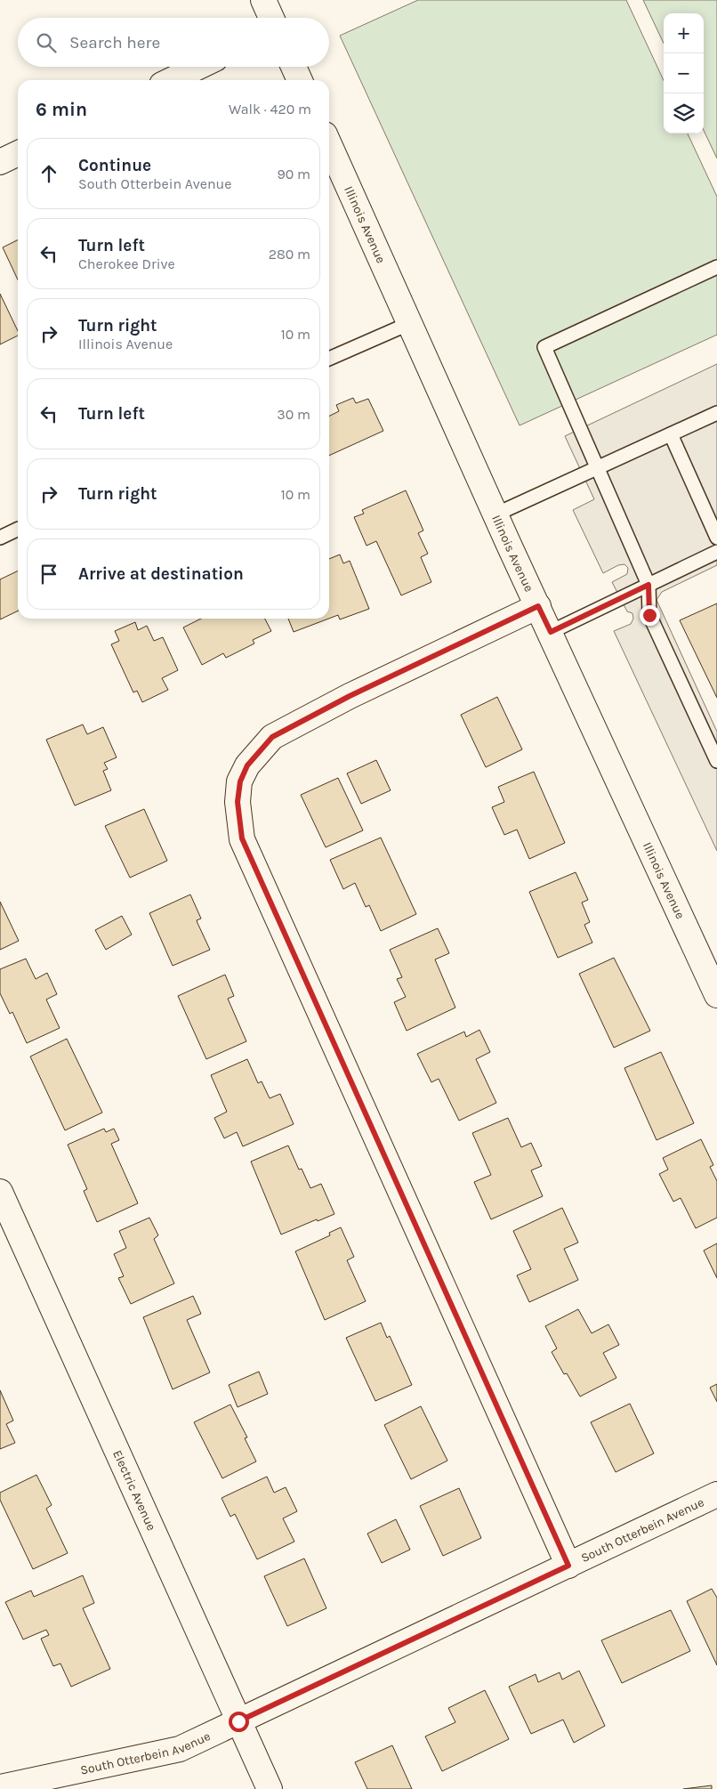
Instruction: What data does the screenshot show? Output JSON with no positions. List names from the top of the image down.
{
  "streets": {
    "street": ["Illinois Avenue", "Electric Avenue", "South Otterbein Avenue"]
  },
  "crossings": [
    ["Electric Avenue", "South Otterbein Avenue"]
  ],
  "page": {
    "map_buttons": ["+", "−"],
    "search": "Search here",
    "heading": ["6 min", "Walk · 420 m"],
    "list": [
      ["Continue", "South Otterbein Avenue", "90 m"],
      ["Turn left", "Cherokee Drive", "280 m"],
      ["Turn right", "Illinois Avenue", "10 m"],
      ["Turn left", "30 m"],
      ["Turn right", "10 m"],
      "Arrive at destination"
    ]
  }
}
